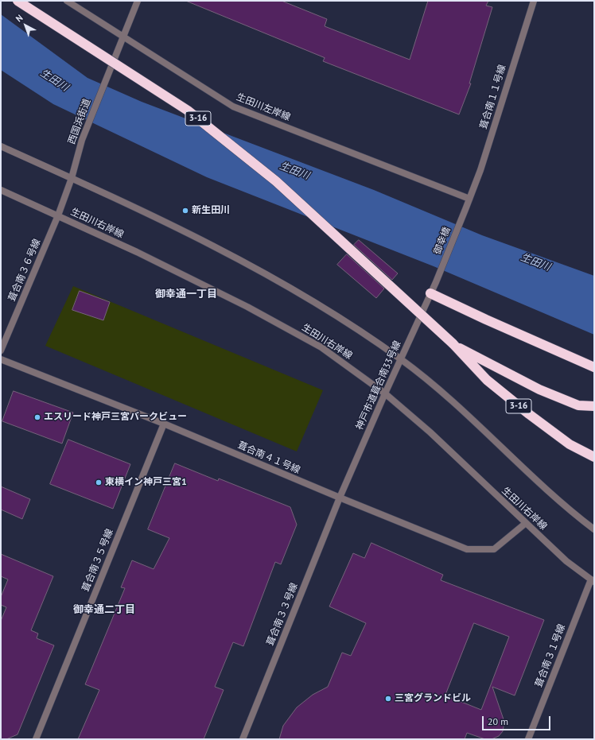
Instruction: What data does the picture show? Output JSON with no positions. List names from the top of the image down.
{
  "streets": {
    "highway": ["3-16"],
    "street": [
      "葺合南１１号線",
      "生田川左岸線",
      "西国浜街道",
      "生田川右岸線",
      "御幸橋",
      "葺合南３６号線",
      "神戸市道葺合南33号線",
      "葺合南４１号線",
      "葺合南３５号線",
      "葺合南３３号線",
      "葺合南３１号線"
    ]
  },
  "crossings": [
    ["葺合南１１号線", "生田川左岸線"],
    ["葺合南１１号線", "御幸橋"],
    ["生田川左岸線", "西国浜街道"],
    ["西国浜街道", "生田川右岸線"],
    ["西国浜街道", "葺合南３６号線"],
    ["生田川右岸線", "葺合南３６号線"],
    ["生田川右岸線", "神戸市道葺合南33号線"],
    ["生田川右岸線", "葺合南４１号線"],
    ["生田川右岸線", "葺合南３１号線"],
    ["御幸橋", "神戸市道葺合南33号線"],
    ["神戸市道葺合南33号線", "葺合南４１号線"],
    ["神戸市道葺合南33号線", "葺合南３３号線"],
    ["葺合南４１号線", "葺合南３５号線"],
    ["葺合南４１号線", "葺合南３３号線"]
  ],
  "districts": ["御幸通一丁目", "御幸通二丁目"],
  "water": ["生田川"],
  "places": [
    "新生田川",
    "エスリード神戸三宮バークビュー",
    "東横イン神戸三宮1",
    "三宮グランドビル"
  ],
  "scale_bar": "20 m",
  "north": "top left"
}
